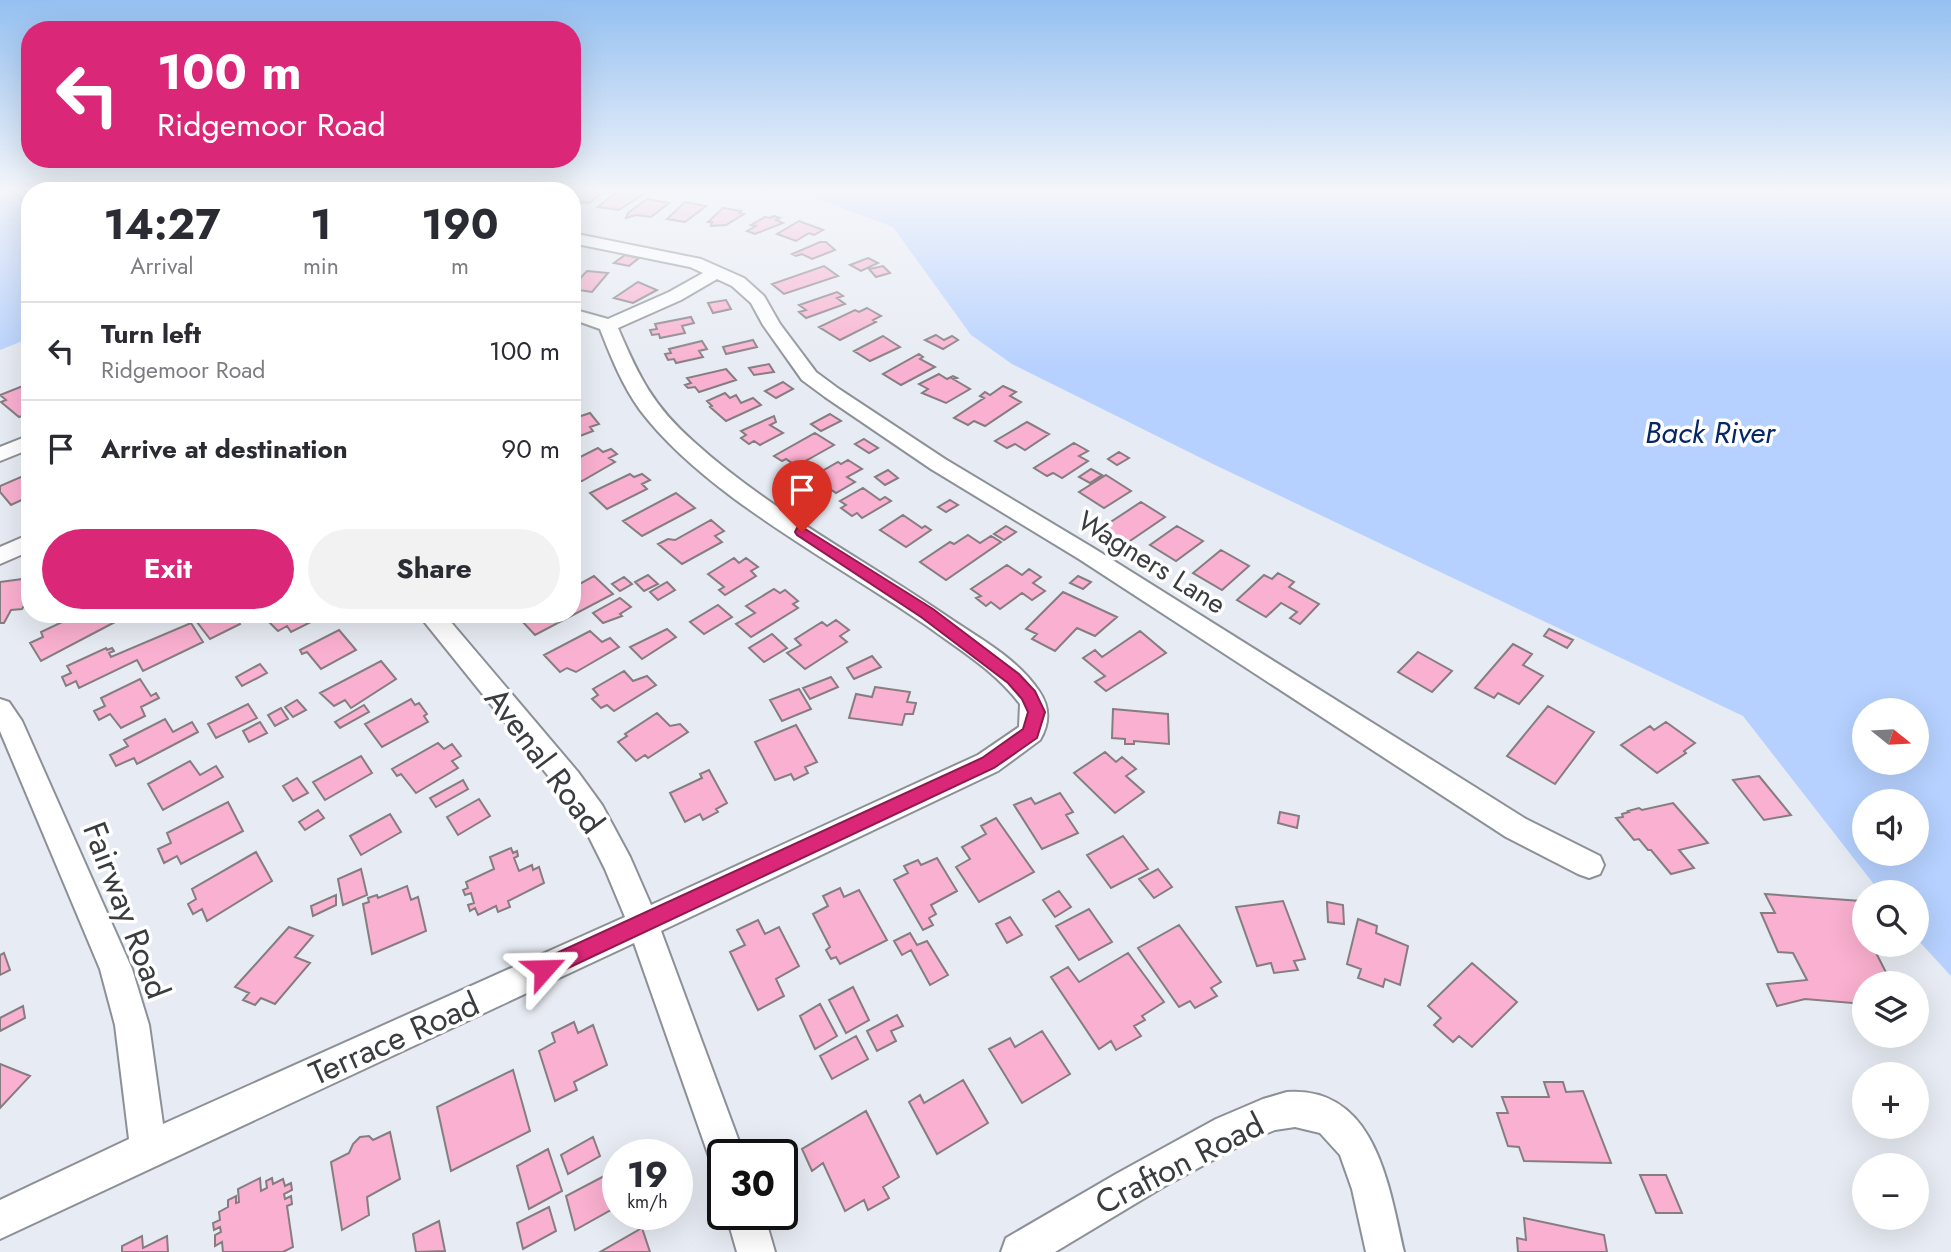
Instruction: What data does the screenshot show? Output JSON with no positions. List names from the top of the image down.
{
  "streets": {
    "street": [
      "Wagners Lane",
      "Avenal Road",
      "Fairway Road",
      "Terrace Road",
      "Crafton Road"
    ]
  },
  "crossings": [
    ["Avenal Road", "Terrace Road"],
    ["Fairway Road", "Terrace Road"]
  ],
  "water": ["Back River"],
  "north": "right",
  "page": {
    "turn": ["100 m", "Ridgemoor Road"],
    "eta": [
      "14:27",
      "Arrival",
      "1",
      "min",
      "190",
      "m"
    ],
    "list": [
      {
        "name": "Turn left",
        "note": "Ridgemoor Road",
        "value": "100 m"
      },
      {
        "name": "Arrive at destination",
        "value": "90 m"
      }
    ],
    "buttons": ["Exit", "Share"],
    "map_buttons": ["+", "−"],
    "speed": "19 km/h",
    "limit": "30"
  }
}
